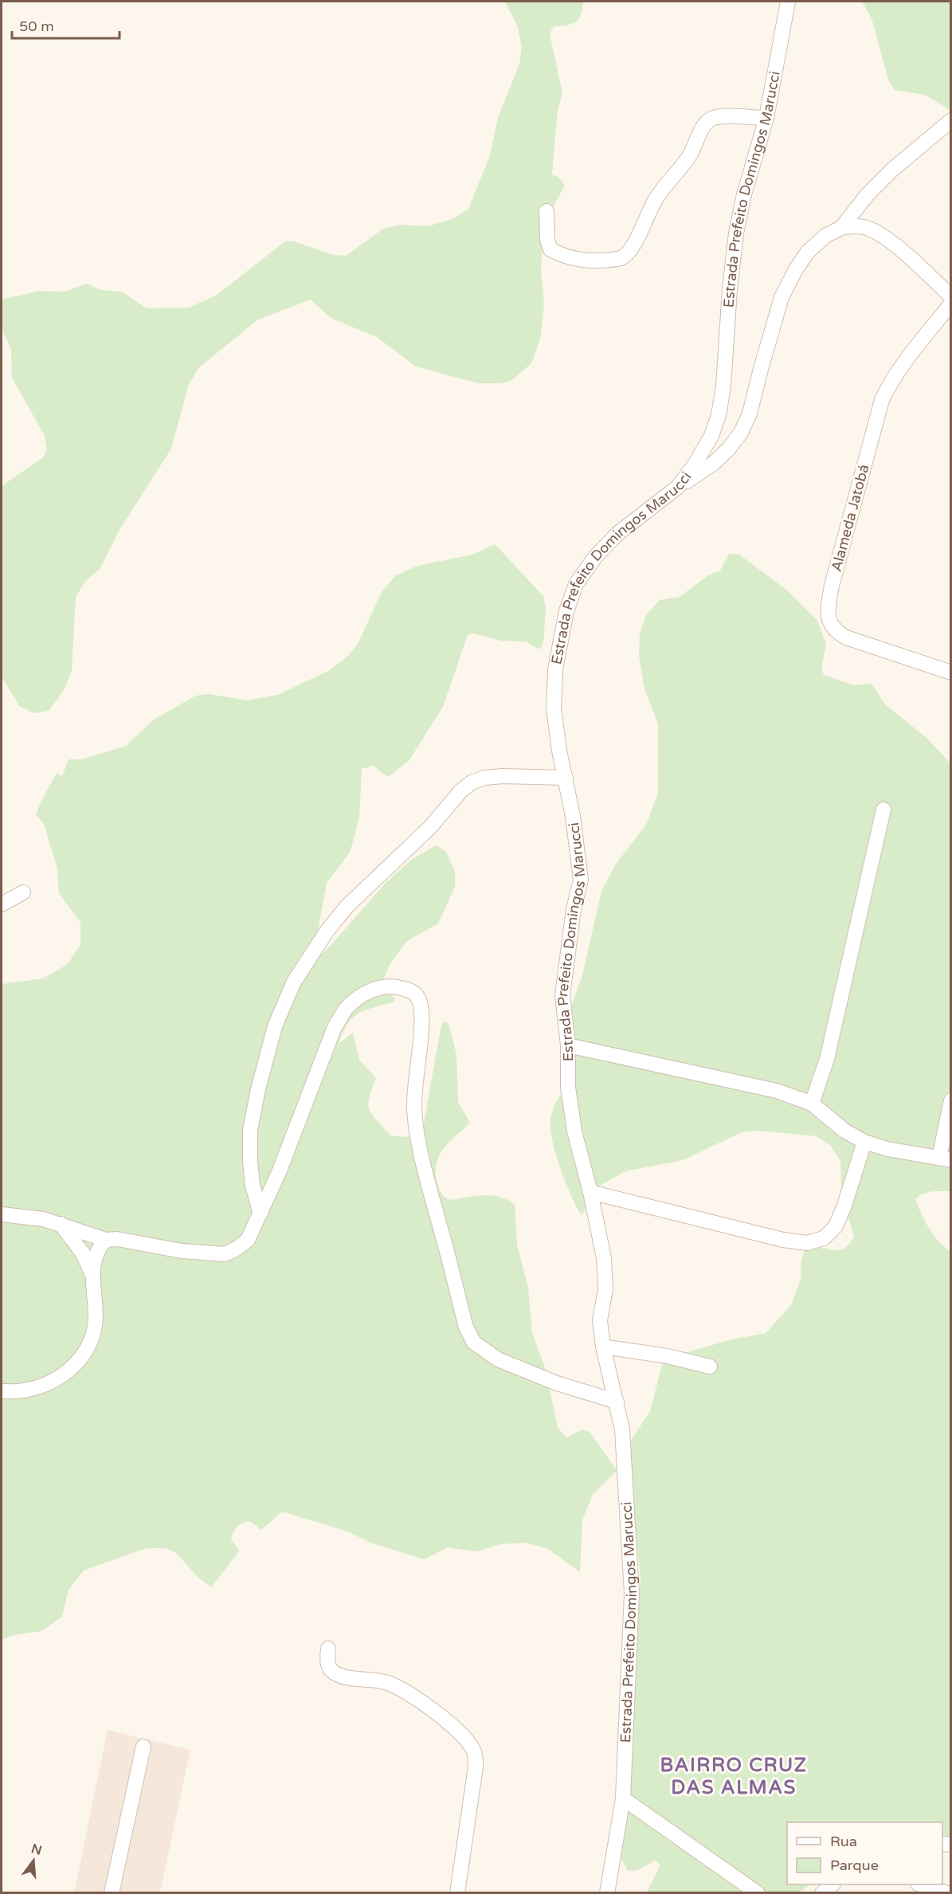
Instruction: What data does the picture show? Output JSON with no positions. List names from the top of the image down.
{
  "streets": {
    "street": ["Estrada Prefeito Domingos Marucci", "Alameda Jatobá"]
  },
  "districts": ["BAIRRO CRUZ DAS ALMAS"],
  "legend": ["Rua", "Parque"],
  "scale_bar": "50 m",
  "north": "top"
}
